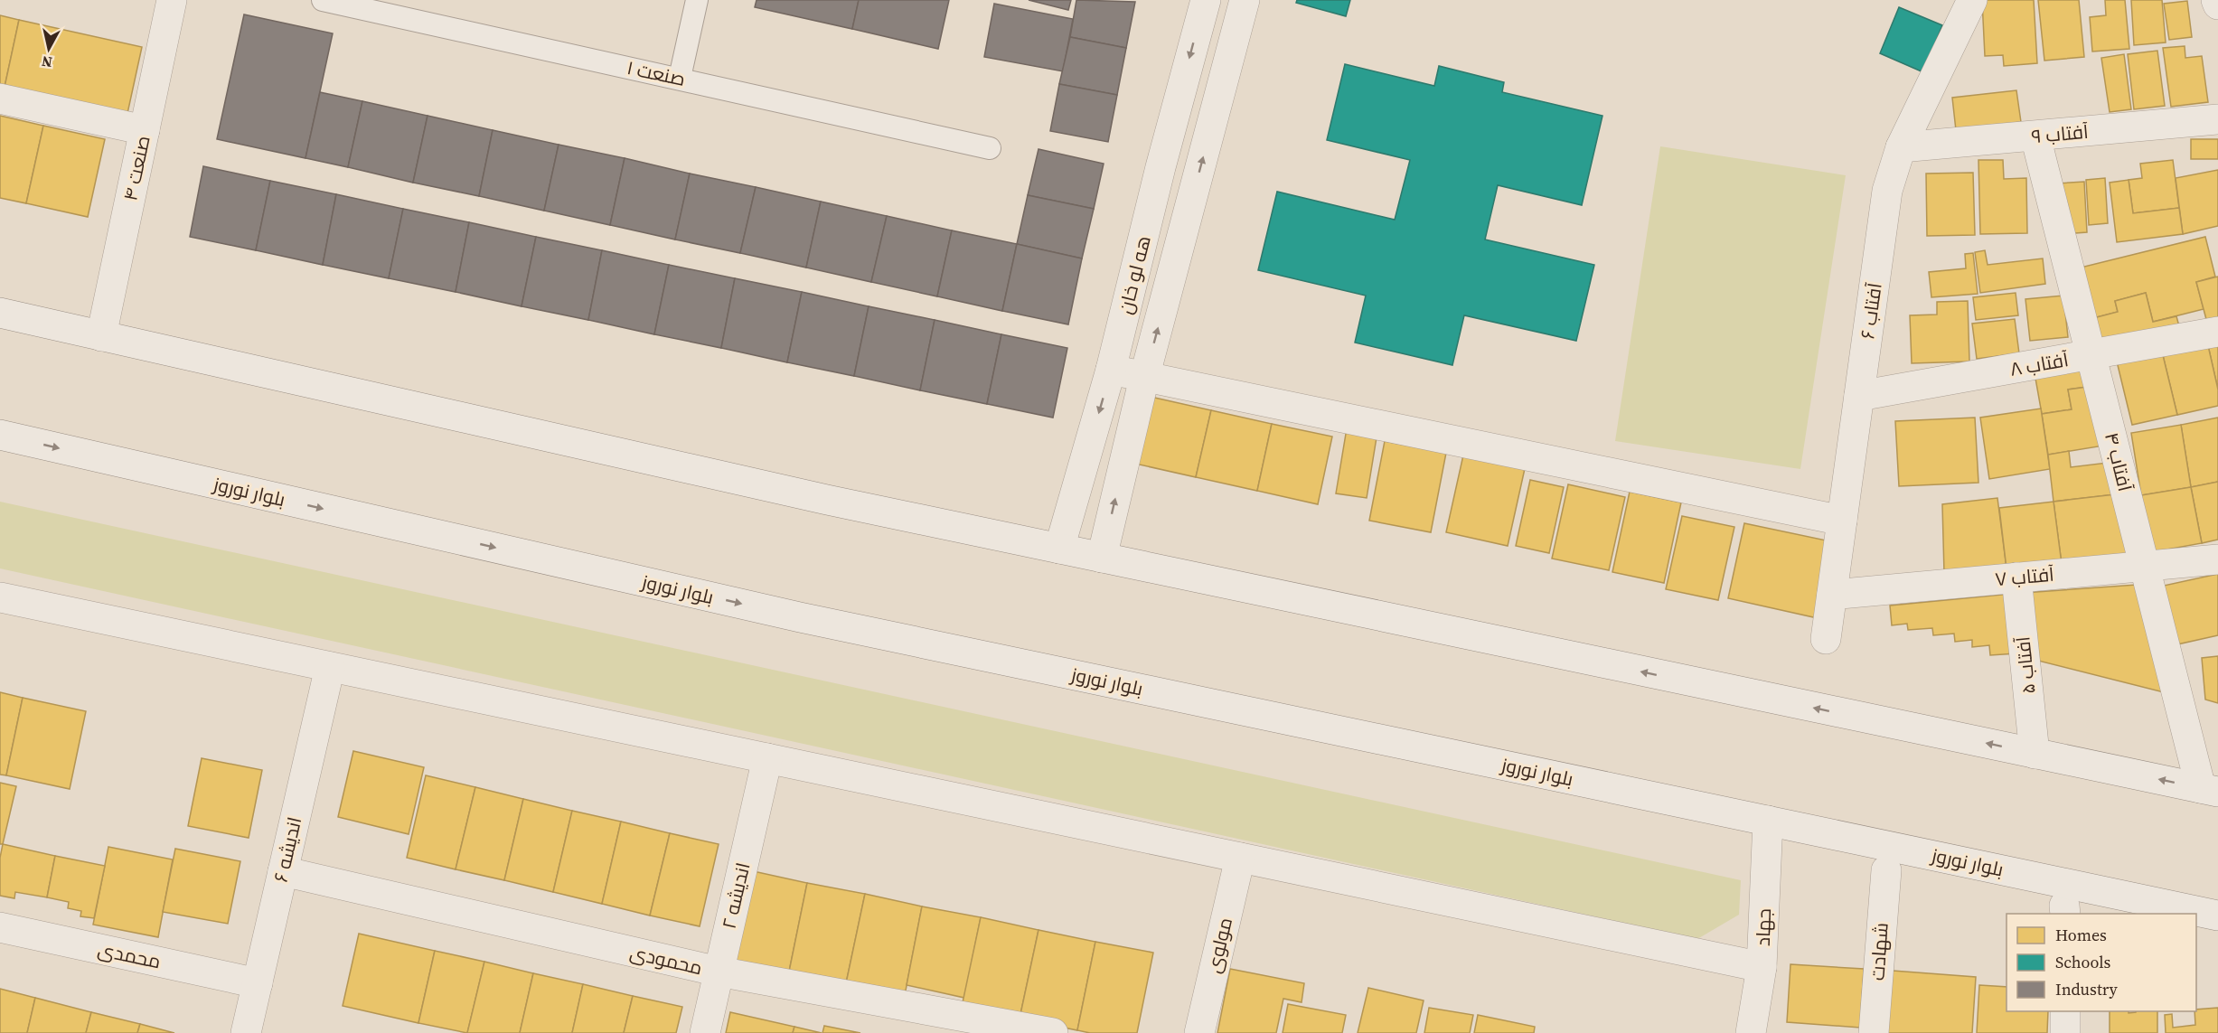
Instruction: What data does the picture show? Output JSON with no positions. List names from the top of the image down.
{
  "streets": {
    "street": [
      "آفتاب ۹",
      "صنعت ۴",
      "هه لو خان",
      "آفتاب ۶",
      "آفتاب ۸",
      "آفتاب ۴",
      "بلوار نوروز",
      "آفتاب ۷",
      "آفتاب ۵",
      "اندیشه ۶",
      "اندیشه ۲",
      "جهاد",
      "مولوی",
      "شهادت",
      "محمدی",
      "محمودی"
    ],
    "lane": ["صنعت ۱"]
  },
  "crossings": [
    ["آفتاب ۹", "آفتاب ۶"],
    ["آفتاب ۹", "آفتاب ۴"],
    ["آفتاب ۶", "آفتاب ۸"],
    ["آفتاب ۶", "آفتاب ۷"],
    ["آفتاب ۸", "آفتاب ۴"],
    ["آفتاب ۴", "آفتاب ۷"],
    ["بلوار نوروز", "جهاد"],
    ["آفتاب ۷", "آفتاب ۵"],
    ["اندیشه ۶", "محمدی"],
    ["اندیشه ۶", "محمودی"],
    ["اندیشه ۲", "محمودی"]
  ],
  "legend": ["Homes", "Schools", "Industry"],
  "north": "bottom"
}
